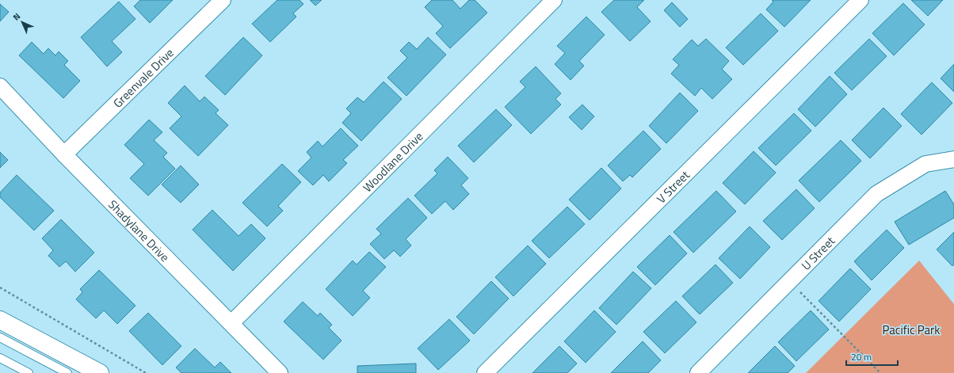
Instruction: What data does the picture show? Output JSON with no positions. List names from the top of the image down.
{
  "streets": {
    "street": [
      "Greenvale Drive",
      "Woodlane Drive",
      "V Street",
      "Shadylane Drive",
      "U Street"
    ]
  },
  "crossings": [
    ["Greenvale Drive", "Shadylane Drive"],
    ["Woodlane Drive", "Shadylane Drive"]
  ],
  "parks": ["Pacific Park"],
  "scale_bar": "20 m",
  "north": "top left"
}
